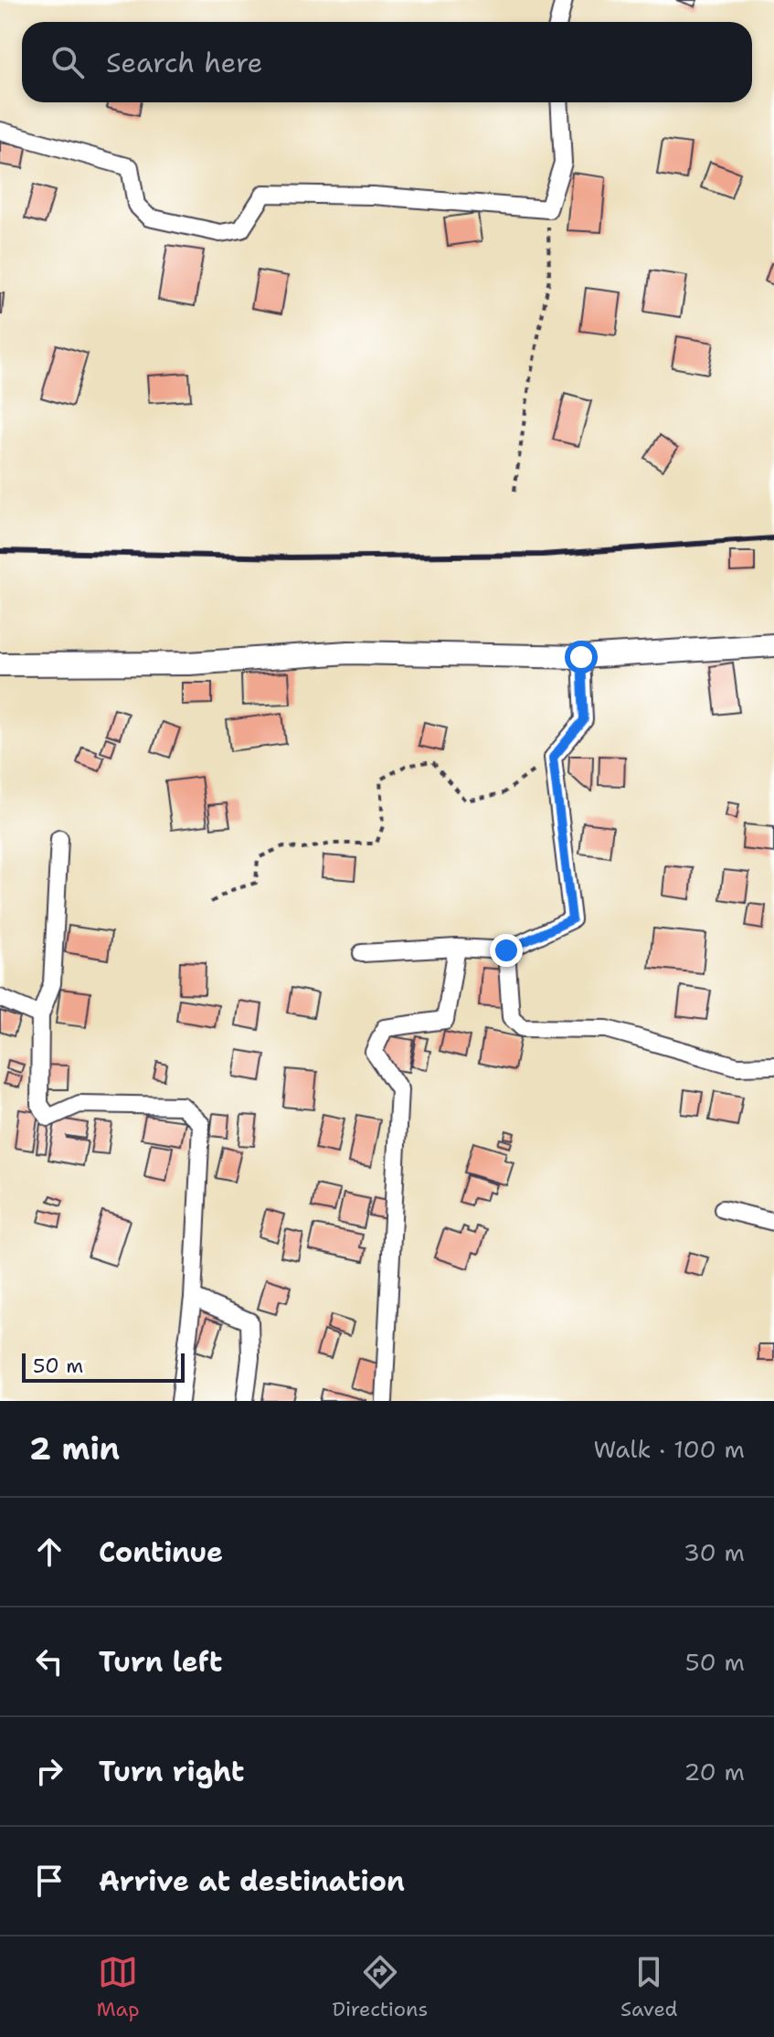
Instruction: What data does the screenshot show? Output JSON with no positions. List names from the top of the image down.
{
  "scale_bar": "50 m",
  "page": {
    "search": "Search here",
    "scale": "50 m",
    "heading": ["2 min", "Walk · 100 m"],
    "list": [
      ["Continue", "30 m"],
      ["Turn left", "50 m"],
      ["Turn right", "20 m"],
      "Arrive at destination"
    ],
    "nav": ["Map", "Directions", "Saved"]
  }
}
